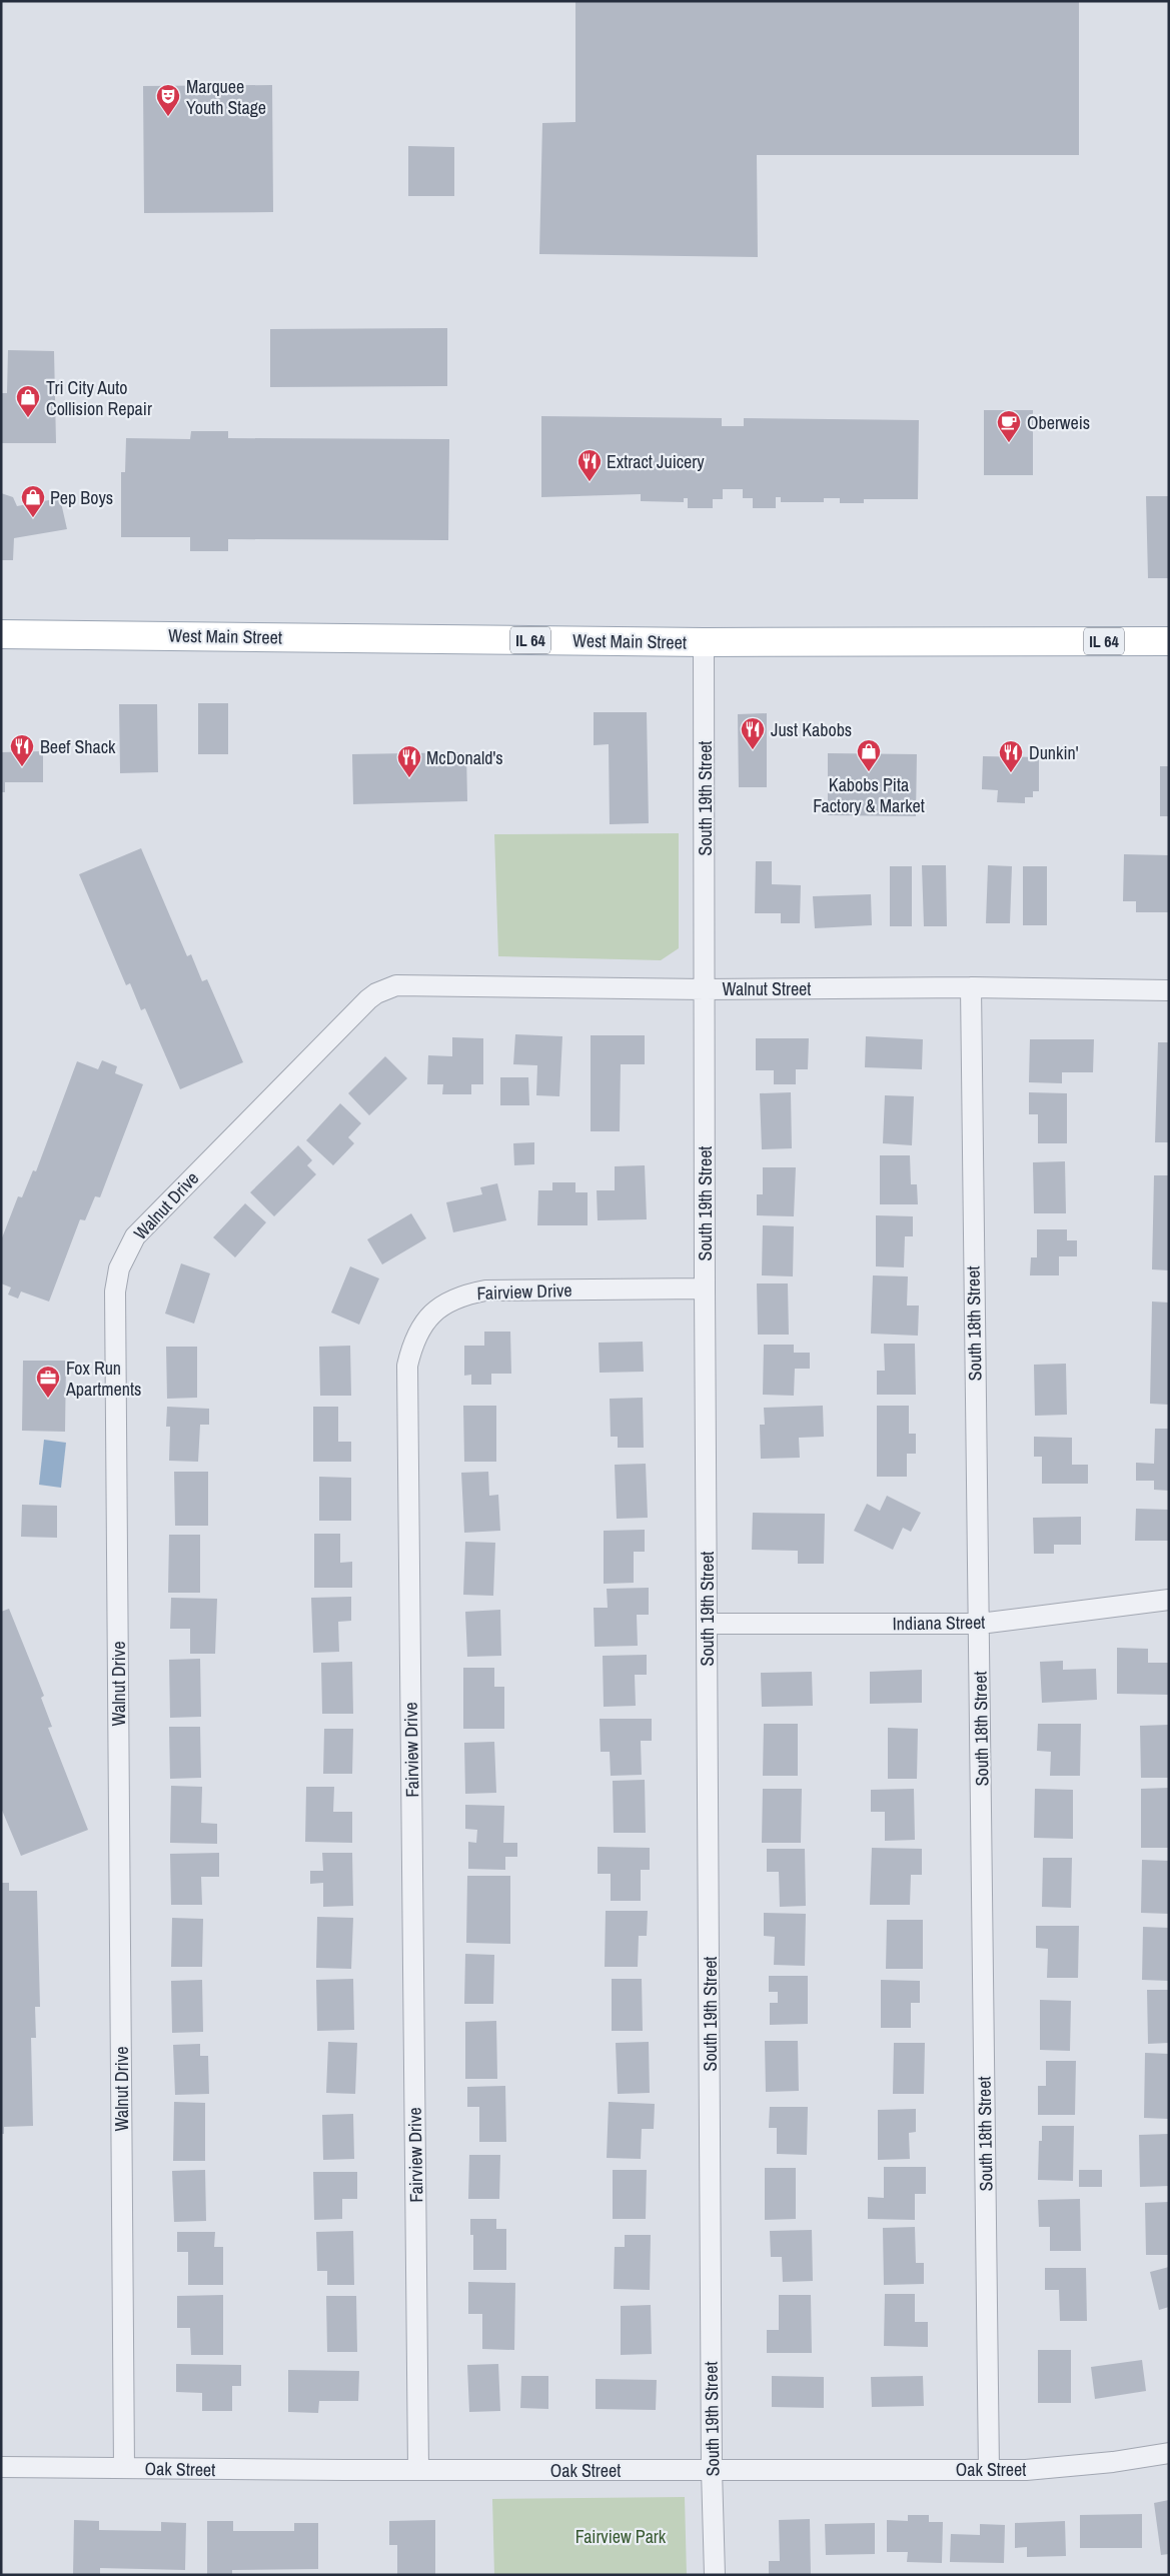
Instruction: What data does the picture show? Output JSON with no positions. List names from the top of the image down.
{
  "streets": {
    "main road": ["West Main Street", "IL 64"],
    "street": [
      "South 19th Street",
      "Walnut Street",
      "Walnut Drive",
      "Fairview Drive",
      "South 18th Street",
      "Indiana Street",
      "Oak Street"
    ]
  },
  "crossings": [
    ["West Main Street", "South 19th Street"],
    ["South 19th Street", "Walnut Street"],
    ["South 19th Street", "Fairview Drive"],
    ["South 19th Street", "Indiana Street"],
    ["South 19th Street", "Oak Street"],
    ["Walnut Street", "Walnut Drive"],
    ["Walnut Street", "South 18th Street"],
    ["Walnut Drive", "Oak Street"],
    ["Fairview Drive", "Oak Street"],
    ["South 18th Street", "Indiana Street"],
    ["South 18th Street", "Oak Street"]
  ],
  "parks": ["Fairview Park"],
  "places": {
    "theatre": ["Marquee Youth Stage"],
    "shop": ["Tri City Auto Collision Repair", "Pep Boys", "Kabobs Pita Factory & Market"],
    "cafe": ["Oberweis"],
    "restaurant": [
      "Extract Juicery",
      "Just Kabobs",
      "Beef Shack",
      "Dunkin'",
      "McDonald's"
    ],
    "office": ["Fox Run Apartments"]
  }
}
